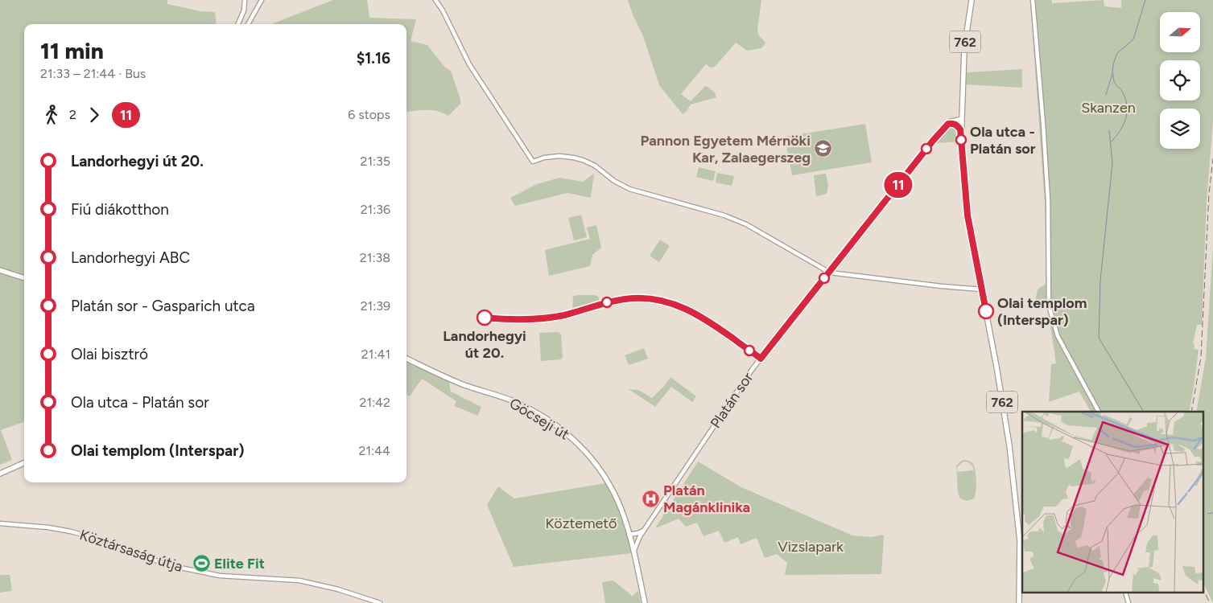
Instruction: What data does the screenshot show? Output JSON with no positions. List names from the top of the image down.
{
  "streets": {
    "main road": ["762", "Göcseji út"],
    "street": ["Platán sor", "Köztársaság útja"]
  },
  "crossings": [
    ["762", "Platán sor"],
    ["Platán sor", "Göcseji út"]
  ],
  "parks": ["Skanzen", "Köztemető", "Vizslapark"],
  "places": {
    "other": ["Ola utca - Platán sor", "Olai templom (Interspar)", "Landorhegyi út 20."],
    "school or university": ["Pannon Egyetem Mérnöki Kar, Zalaegerszeg"],
    "hospital": ["Platán Magánklinika"],
    "sports": ["Elite Fit"]
  },
  "lines": ["bus line 11"],
  "north": "right",
  "page": {
    "on_map": "11",
    "heading": ["11 min", "21:33 – 21:44 · Bus", "$1.16"],
    "legs": ["2", "11", "6 stops"],
    "list": [
      {
        "name": "Landorhegyi út 20.",
        "value": "21:35"
      },
      {
        "name": "Fiú diákotthon",
        "value": "21:36"
      },
      {
        "name": "Landorhegyi ABC",
        "value": "21:38"
      },
      {
        "name": "Platán sor - Gasparich utca",
        "value": "21:39"
      },
      {
        "name": "Olai bisztró",
        "value": "21:41"
      },
      {
        "name": "Ola utca - Platán sor",
        "value": "21:42"
      },
      {
        "name": "Olai templom (Interspar)",
        "value": "21:44"
      }
    ]
  }
}
